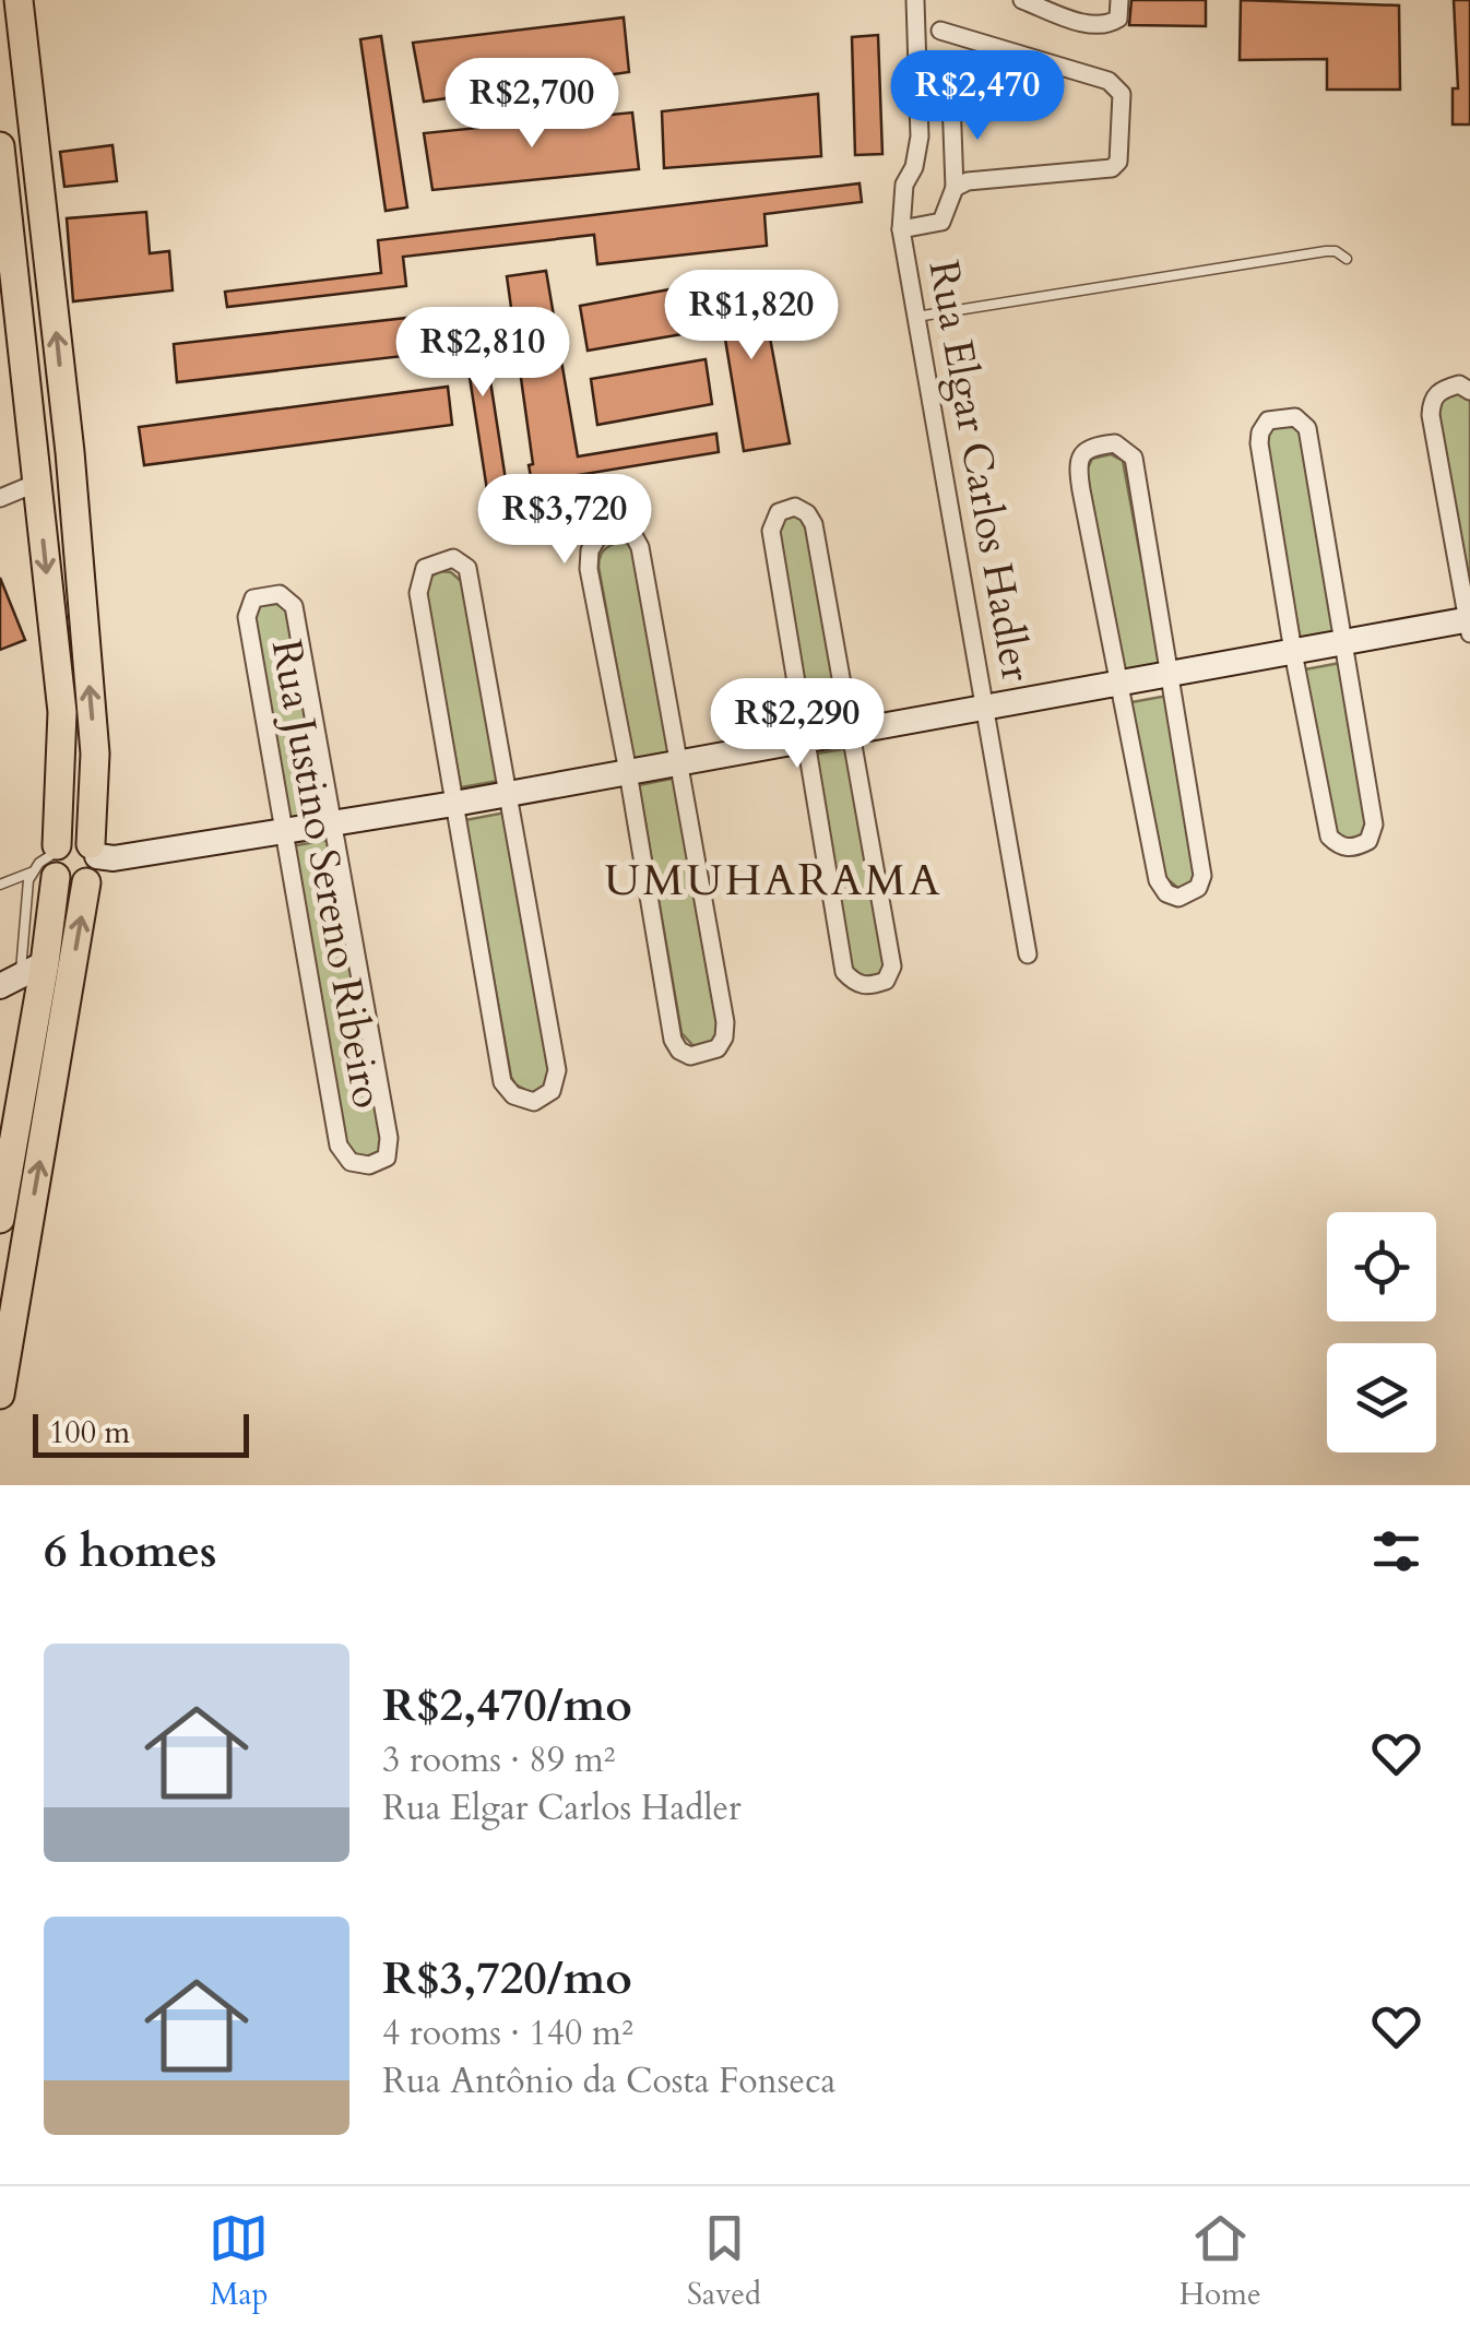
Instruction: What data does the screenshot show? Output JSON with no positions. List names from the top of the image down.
{
  "streets": {
    "street": ["Rua Elgar Carlos Hadler", "Rua Justino Sereno Ribeiro"]
  },
  "districts": ["UMUHARAMA"],
  "scale_bar": "100 m",
  "page": {
    "price": [
      "R$2,470",
      "R$2,700",
      "R$1,820",
      "R$2,810",
      "R$3,720",
      "R$2,290"
    ],
    "scale": "100 m",
    "heading": "6 homes",
    "list": [
      {
        "name": "R$2,470/mo",
        "note": "3 rooms · 89 m² · Rua Elgar Carlos Hadler"
      },
      {
        "name": "R$3,720/mo",
        "note": "4 rooms · 140 m² · Rua Antônio da Costa Fonseca"
      }
    ],
    "tabs": ["Map", "Saved", "Home"]
  }
}
